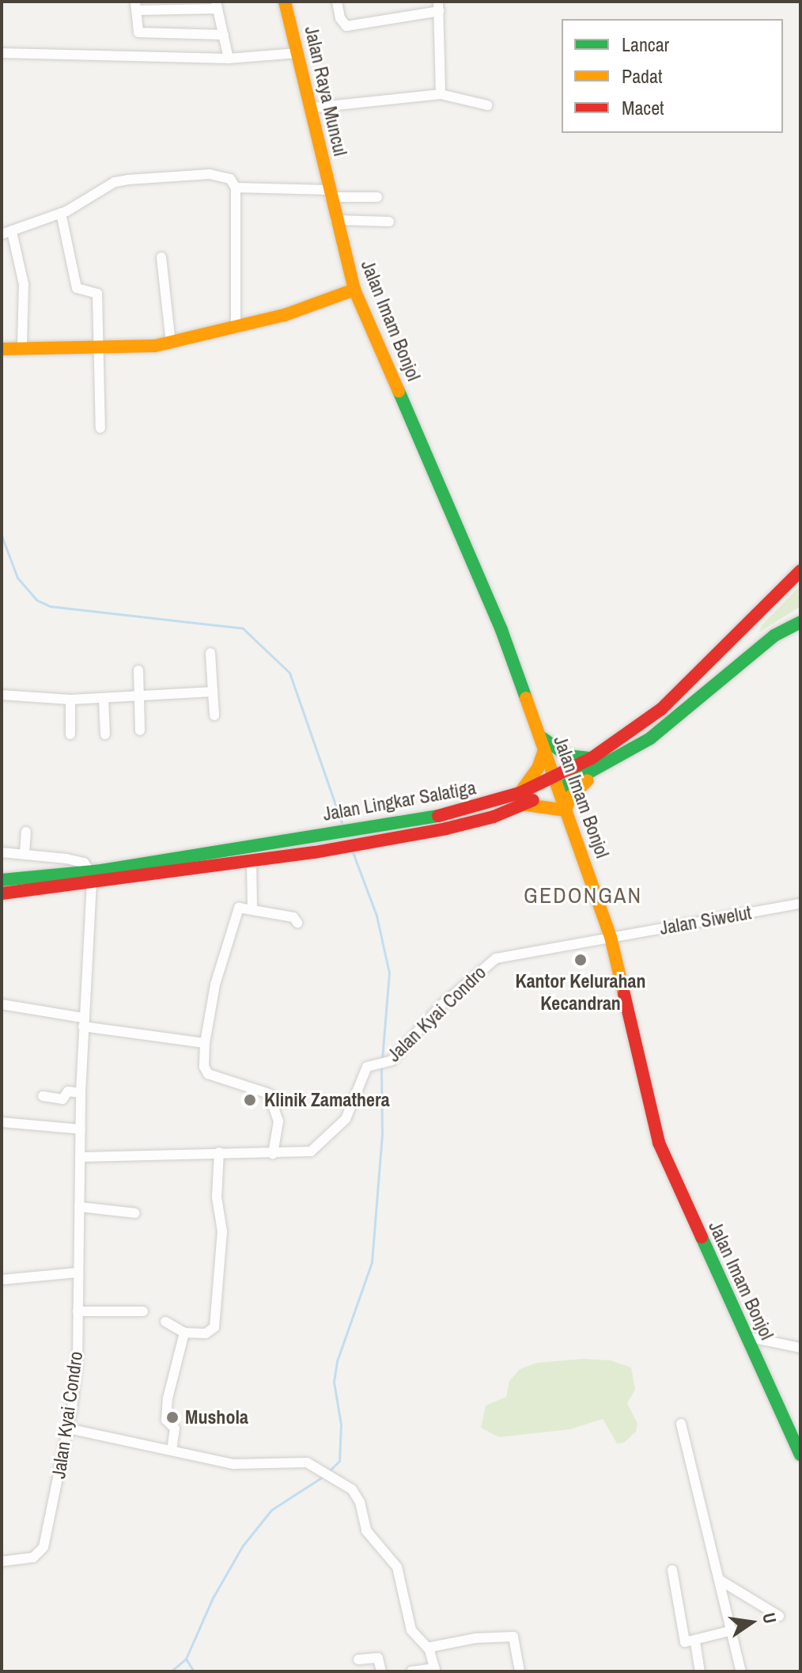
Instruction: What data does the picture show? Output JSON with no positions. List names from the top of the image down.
{
  "streets": {
    "main road": ["Jalan Raya Muncul", "Jalan Imam Bonjol", "Jalan Lingkar Salatiga"],
    "street": ["Jalan Siwelut", "Jalan Kyai Condro"]
  },
  "crossings": [
    ["Jalan Raya Muncul", "Jalan Imam Bonjol"],
    ["Jalan Imam Bonjol", "Jalan Lingkar Salatiga"],
    ["Jalan Imam Bonjol", "Jalan Siwelut"],
    ["Jalan Imam Bonjol", "Jalan Kyai Condro"],
    ["Jalan Lingkar Salatiga", "Jalan Kyai Condro"],
    ["Jalan Siwelut", "Jalan Kyai Condro"]
  ],
  "districts": ["GEDONGAN"],
  "places": ["Kantor Kelurahan Kecandran", "Klinik Zamathera", "Mushola"],
  "legend": ["Lancar", "Padat", "Macet"],
  "north": "right"
}
